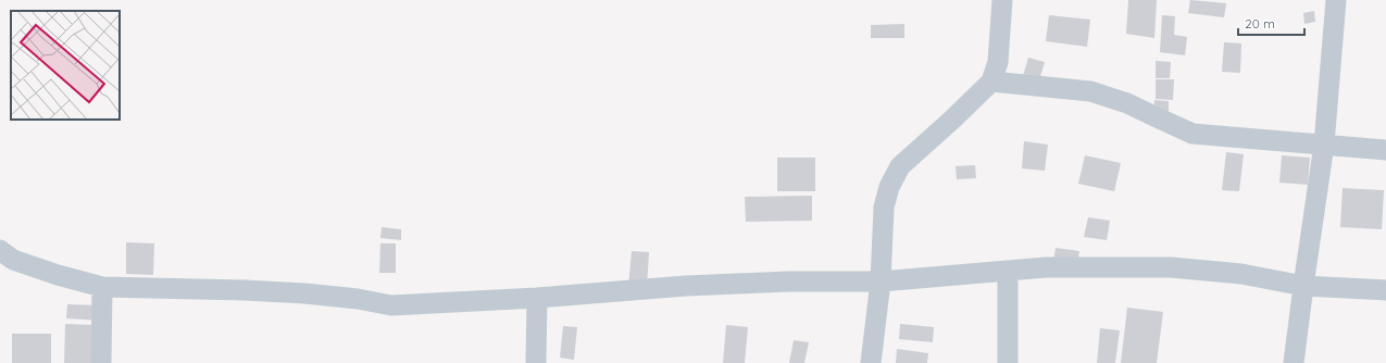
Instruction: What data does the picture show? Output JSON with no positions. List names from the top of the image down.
{
  "scale_bar": "20 m"
}
